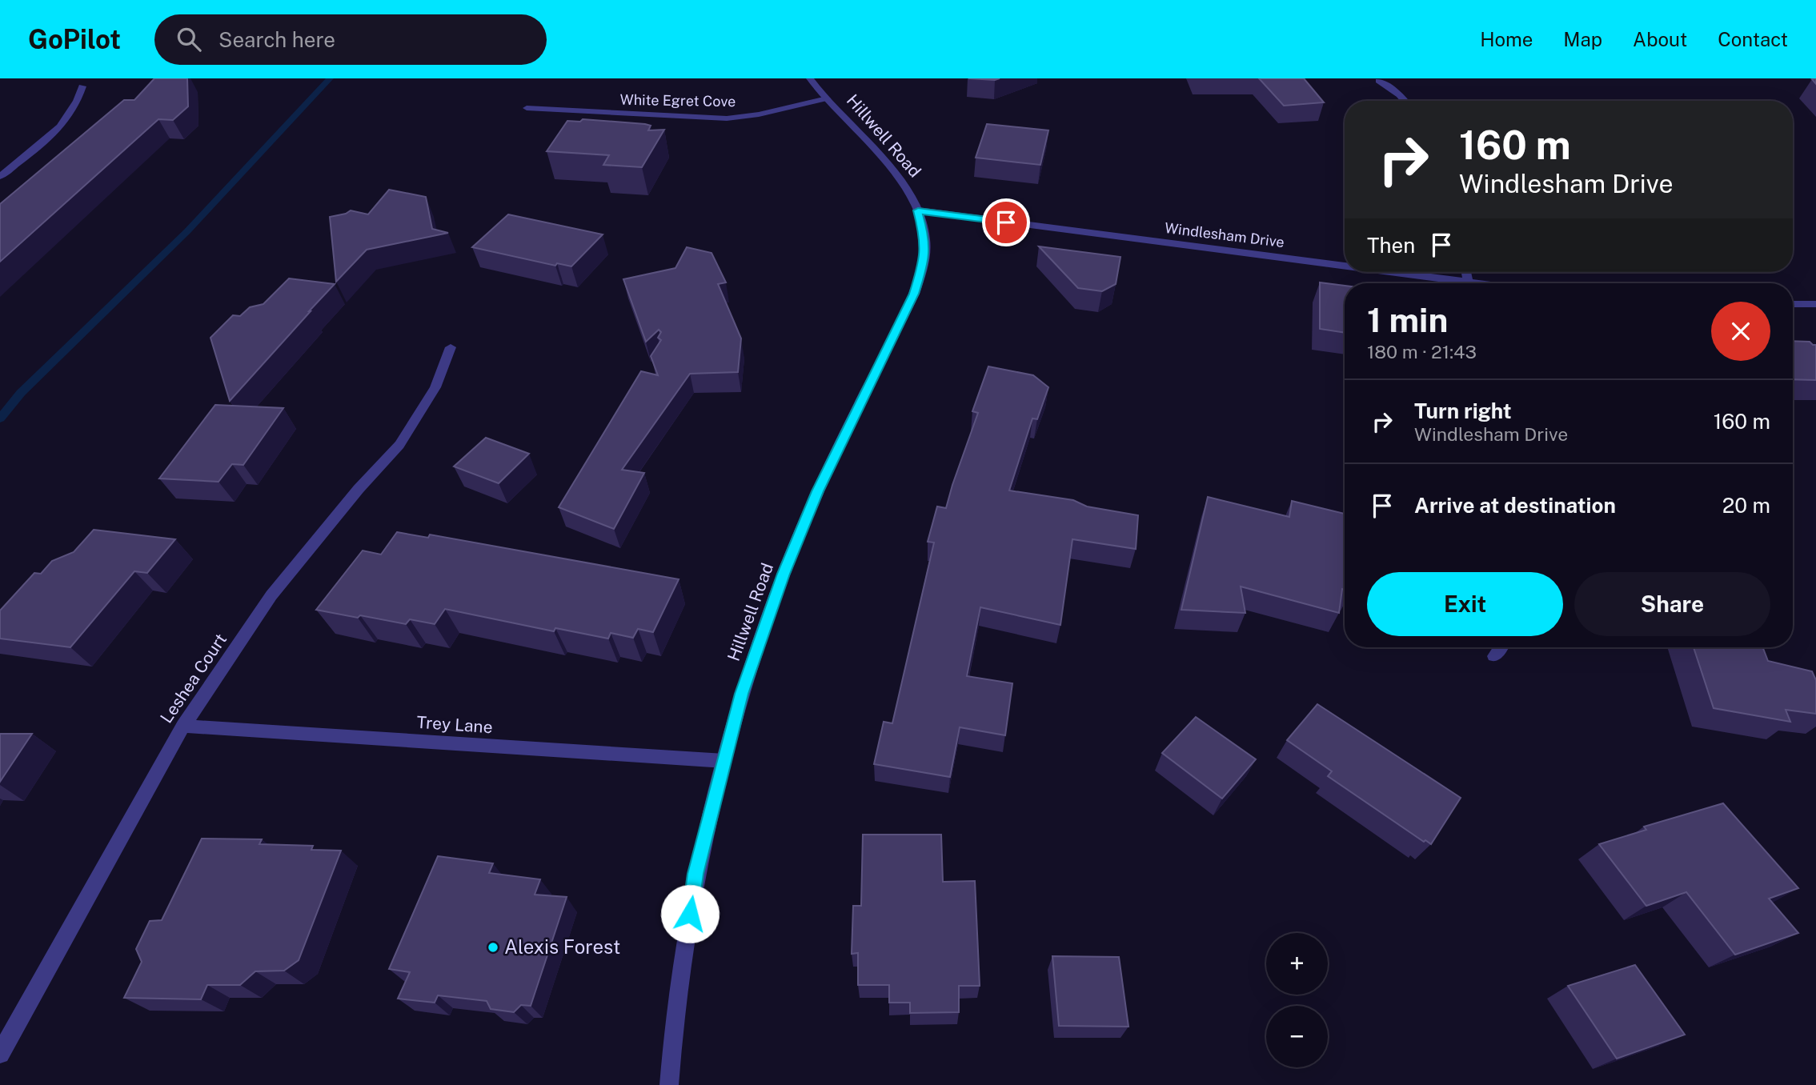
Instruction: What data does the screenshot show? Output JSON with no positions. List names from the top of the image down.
{
  "streets": {
    "street": [
      "White Egret Cove",
      "Hillwell Road",
      "Windlesham Drive",
      "Leshea Court",
      "Trey Lane"
    ]
  },
  "crossings": [
    ["White Egret Cove", "Hillwell Road"],
    ["Hillwell Road", "Windlesham Drive"],
    ["Hillwell Road", "Trey Lane"],
    ["Leshea Court", "Trey Lane"]
  ],
  "places": ["Alexis Forest"],
  "page": {
    "header": "GoPilot",
    "search": "Search here",
    "nav": [
      "Home",
      "Map",
      "About",
      "Contact"
    ],
    "turn": ["160 m", "Windlesham Drive"],
    "then": "Then",
    "heading": ["1 min", "180 m · 21:43"],
    "list": [
      {
        "name": "Turn right",
        "note": "Windlesham Drive",
        "value": "160 m"
      },
      {
        "name": "Arrive at destination",
        "value": "20 m"
      }
    ],
    "buttons": ["Exit", "Share"],
    "map_buttons": ["+", "−"]
  }
}
